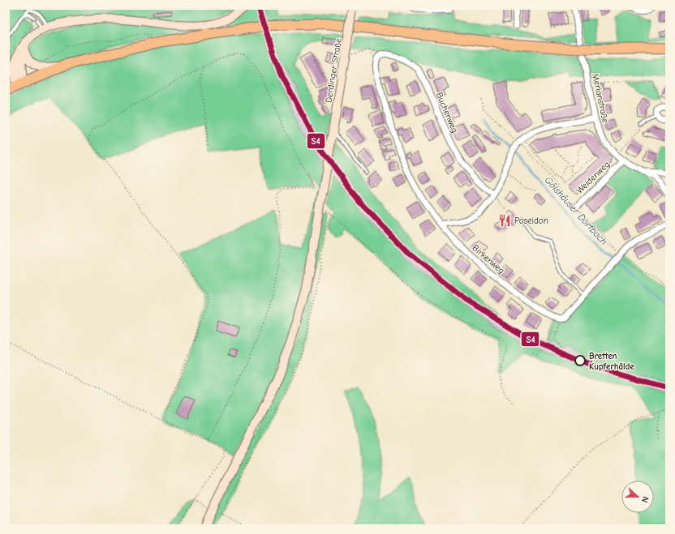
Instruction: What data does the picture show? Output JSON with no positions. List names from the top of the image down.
{
  "streets": {
    "main road": ["Derdinger Straße"],
    "street": [
      "Merianstraße",
      "Buchenweg",
      "Weidenweg",
      "Birkenweg"
    ]
  },
  "crossings": [
    ["Merianstraße", "Weidenweg"],
    ["Buchenweg", "Birkenweg"]
  ],
  "water": ["Gölshäuser Dorfbach"],
  "places": {
    "restaurant": ["Poseidon"],
    "other": ["Bretten Kupferhälde"]
  },
  "lines": ["transit line S4"],
  "north": "right"
}
